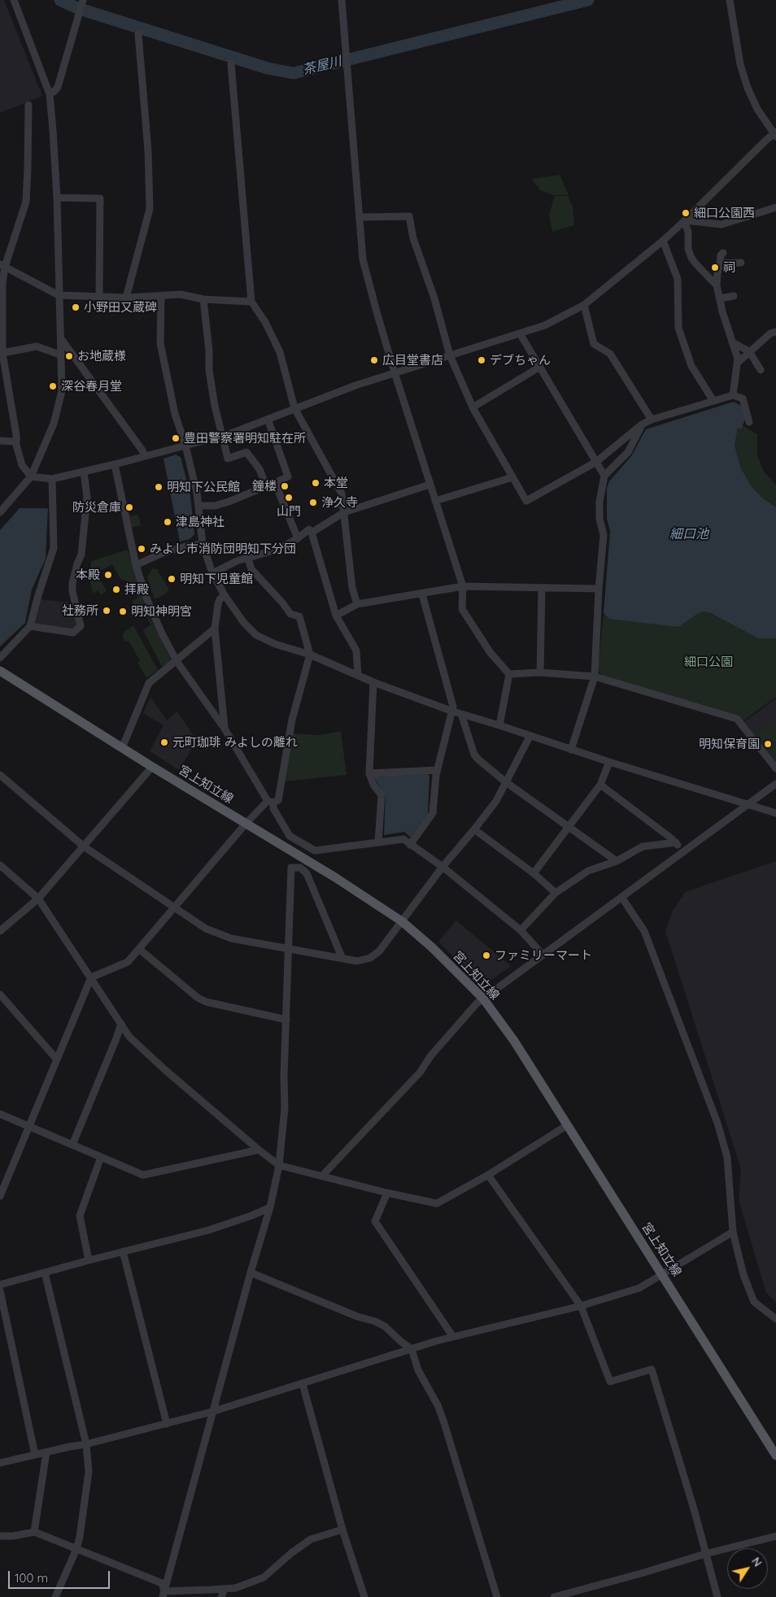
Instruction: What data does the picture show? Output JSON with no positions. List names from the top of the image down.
{
  "streets": {
    "main road": ["宮上知立線"]
  },
  "water": ["茶屋川", "細口池"],
  "parks": ["細口公園"],
  "places": [
    "細口公園西",
    "祠",
    "小野田又蔵碑",
    "お地蔵様",
    "広目堂書店",
    "デブちゃん",
    "深谷春月堂",
    "豊田警察署明知駐在所",
    "本堂",
    "鐘楼",
    "明知下公民館",
    "山門",
    "浄久寺",
    "防災倉庫",
    "津島神社",
    "みよし市消防団明知下分団",
    "本殿",
    "明知下児童館",
    "拝殿",
    "社務所",
    "明知神明宮",
    "元町珈琲 みよしの離れ",
    "明知保育園",
    "ファミリーマート"
  ],
  "scale_bar": "100 m",
  "north": "top right"
}
